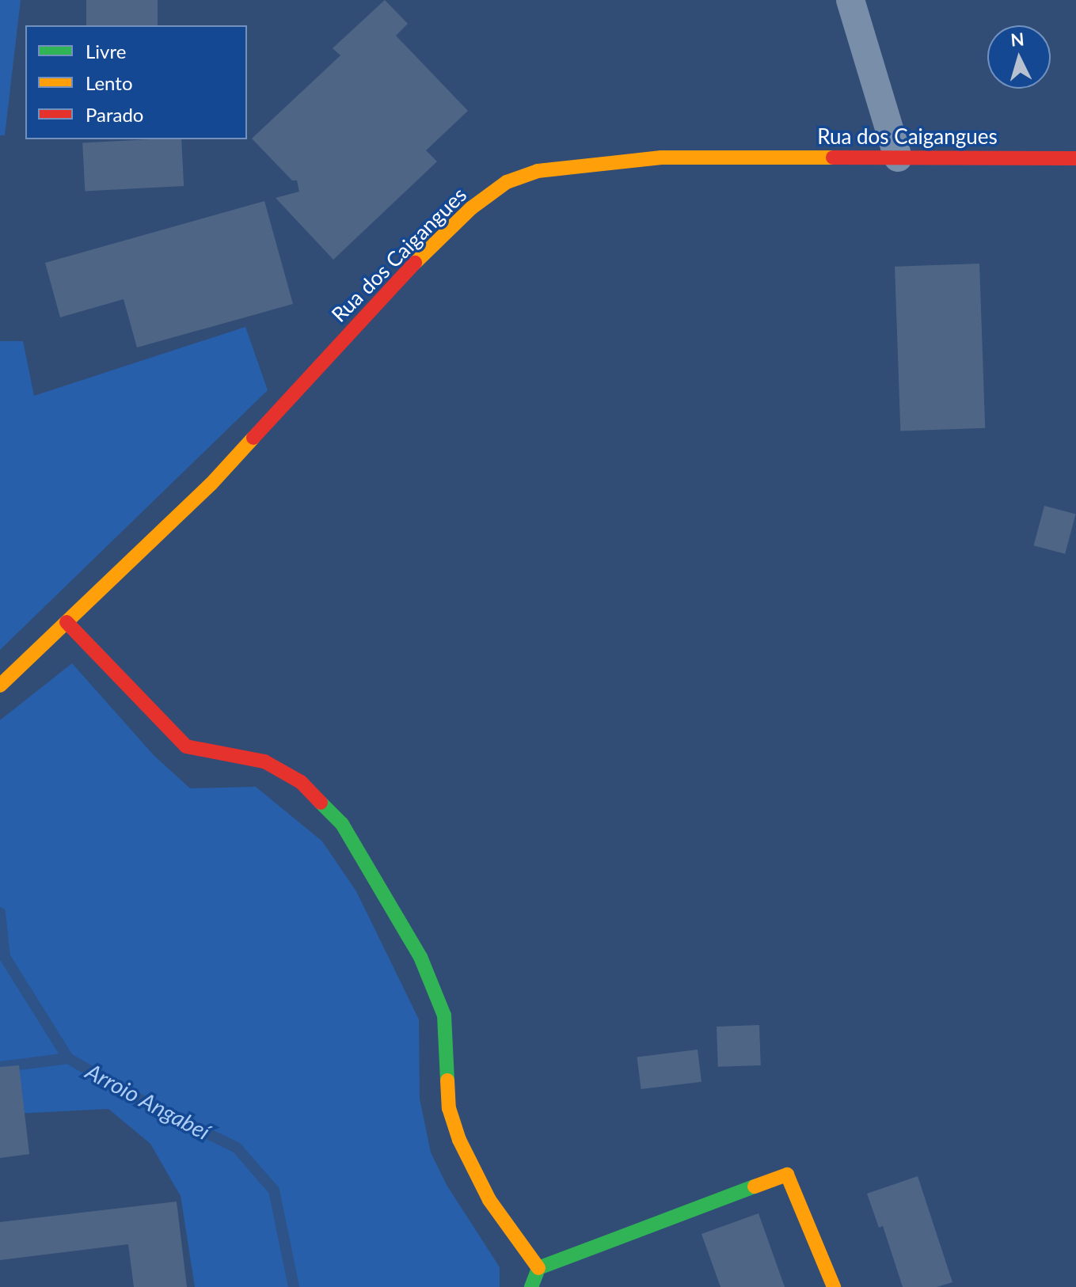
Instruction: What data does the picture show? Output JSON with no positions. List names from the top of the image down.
{
  "streets": {
    "street": ["Rua dos Caigangues"]
  },
  "water": ["Arroio Angabeí"],
  "legend": ["Livre", "Lento", "Parado"],
  "north": "top"
}
